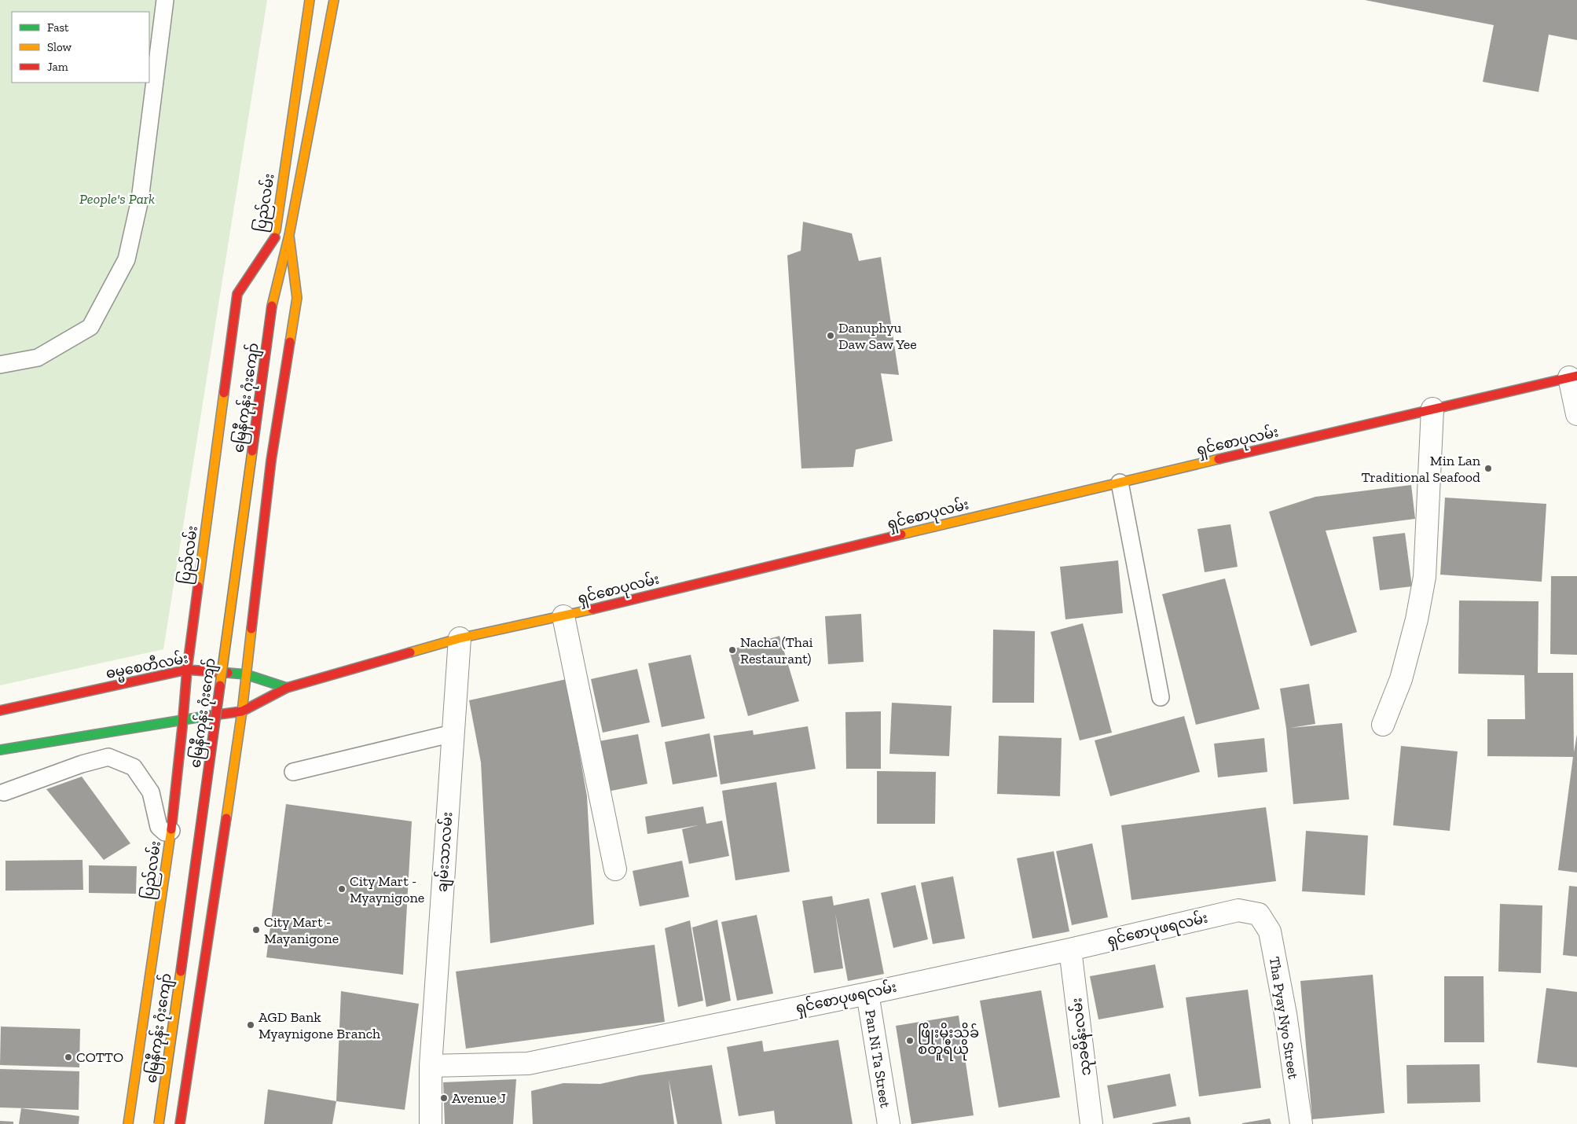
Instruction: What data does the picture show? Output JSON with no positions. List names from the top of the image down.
{
  "streets": {
    "main road": [
      "ပြည်လမ်း",
      "မြေနီကုန်း ဂုံးကျော်",
      "ရှင်စောပုလမ်း",
      "ဓမ္မစေတီလမ်း"
    ],
    "street": [
      "ချမ်းသာလမ်း",
      "ရှင်စောပုဖရလမ်း",
      "Tha Pyay Nyo Street",
      "သုခမိန်းလမ်း",
      "Pan Ni Ta Street"
    ]
  },
  "crossings": [
    ["ပြည်လမ်း", "ဓမ္မစေတီလမ်း"],
    ["ရှင်စောပုလမ်း", "ဓမ္မစေတီလမ်း"],
    ["ရှင်စောပုလမ်း", "ချမ်းသာလမ်း"],
    ["ချမ်းသာလမ်း", "ရှင်စောပုဖရလမ်း"],
    ["ရှင်စောပုဖရလမ်း", "Tha Pyay Nyo Street"],
    ["ရှင်စောပုဖရလမ်း", "သုခမိန်းလမ်း"],
    ["ရှင်စောပုဖရလမ်း", "Pan Ni Ta Street"]
  ],
  "parks": ["People's Park"],
  "places": [
    "Danuphyu Daw Saw Yee",
    "Min Lan Traditional Seafood",
    "Nacha (Thai Restaurant)",
    "City Mart - Myaynigone",
    "City Mart - Mayanigone",
    "AGD Bank Myaynigone Branch",
    "ဖြိုးမိုးသိခ် စတူရီယို",
    "COTTO",
    "Avenue J"
  ],
  "legend": ["Fast", "Slow", "Jam"]
}
